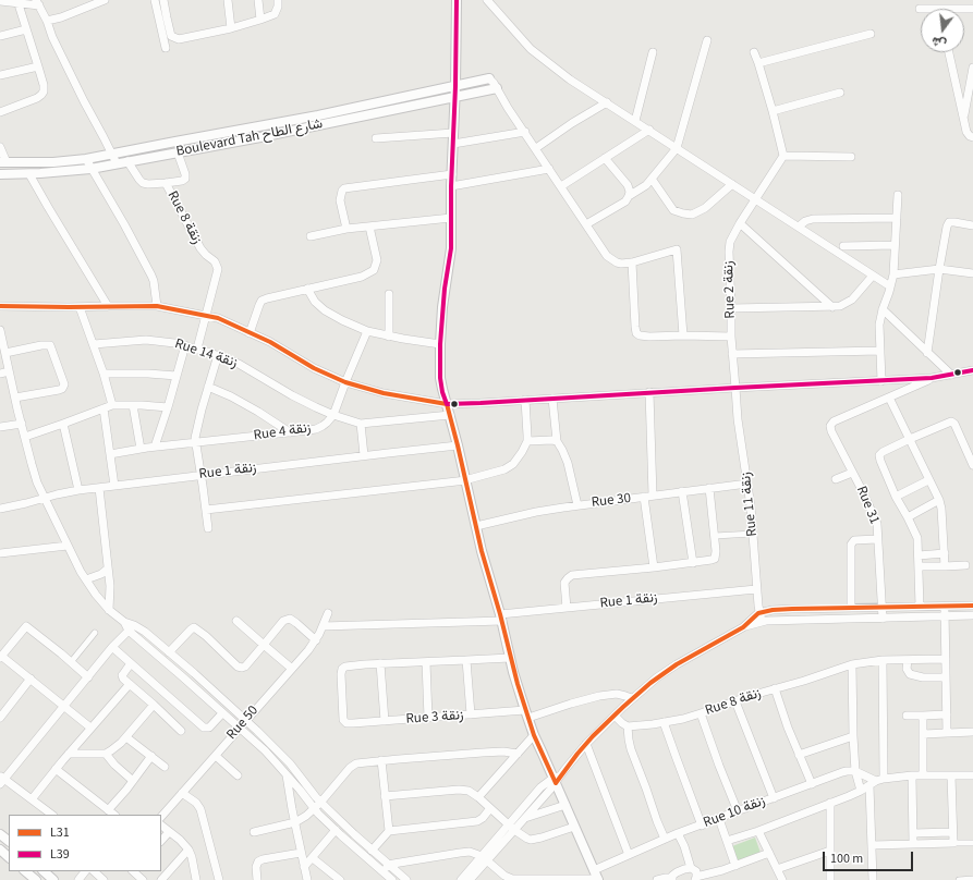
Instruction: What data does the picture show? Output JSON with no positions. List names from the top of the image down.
{
  "streets": {
    "street": [
      "Boulevard Tah شارع الطاح",
      "Rue 8 زنقة",
      "Rue 2 زنقة",
      "Rue 14 زنقة",
      "Rue 4 زنقة",
      "Rue 1 زنقة",
      "Rue 30",
      "Rue 11 زنقة",
      "Rue 31",
      "Rue 3 زنقة",
      "Rue 50",
      "Rue 10 زنقة"
    ]
  },
  "crossings": [
    ["Boulevard Tah شارع الطاح", "Rue 8 زنقة"],
    ["Rue 8 زنقة", "Rue 14 زنقة"],
    ["Rue 2 زنقة", "Rue 11 زنقة"],
    ["Rue 14 زنقة", "Rue 4 زنقة"],
    ["Rue 1 زنقة", "Rue 11 زنقة"],
    ["Rue 30", "Rue 11 زنقة"]
  ],
  "lines": ["transit line L39", "transit line L31"],
  "legend": ["L31", "L39"],
  "scale_bar": "100 m",
  "north": "bottom"
}
